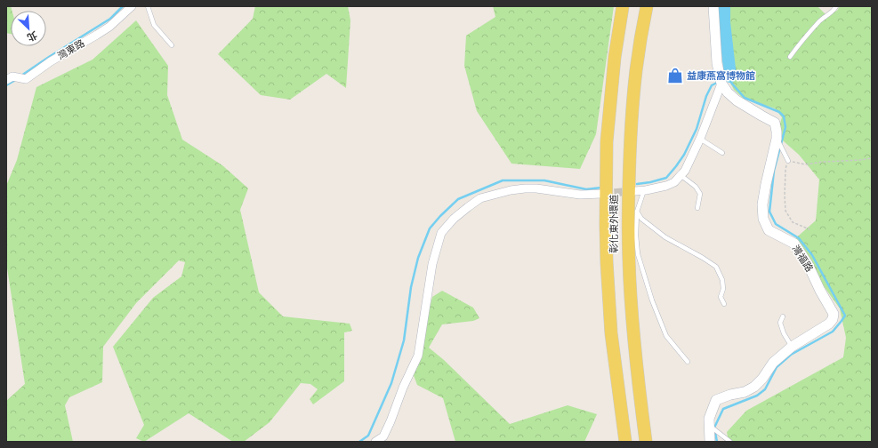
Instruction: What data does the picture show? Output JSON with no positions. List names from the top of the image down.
{
  "streets": {
    "main road": ["彰化東外環道"],
    "street": ["灣東路", "灣福路"]
  },
  "places": {
    "shop": ["益康燕窩博物館"]
  },
  "north": "bottom right"
}
